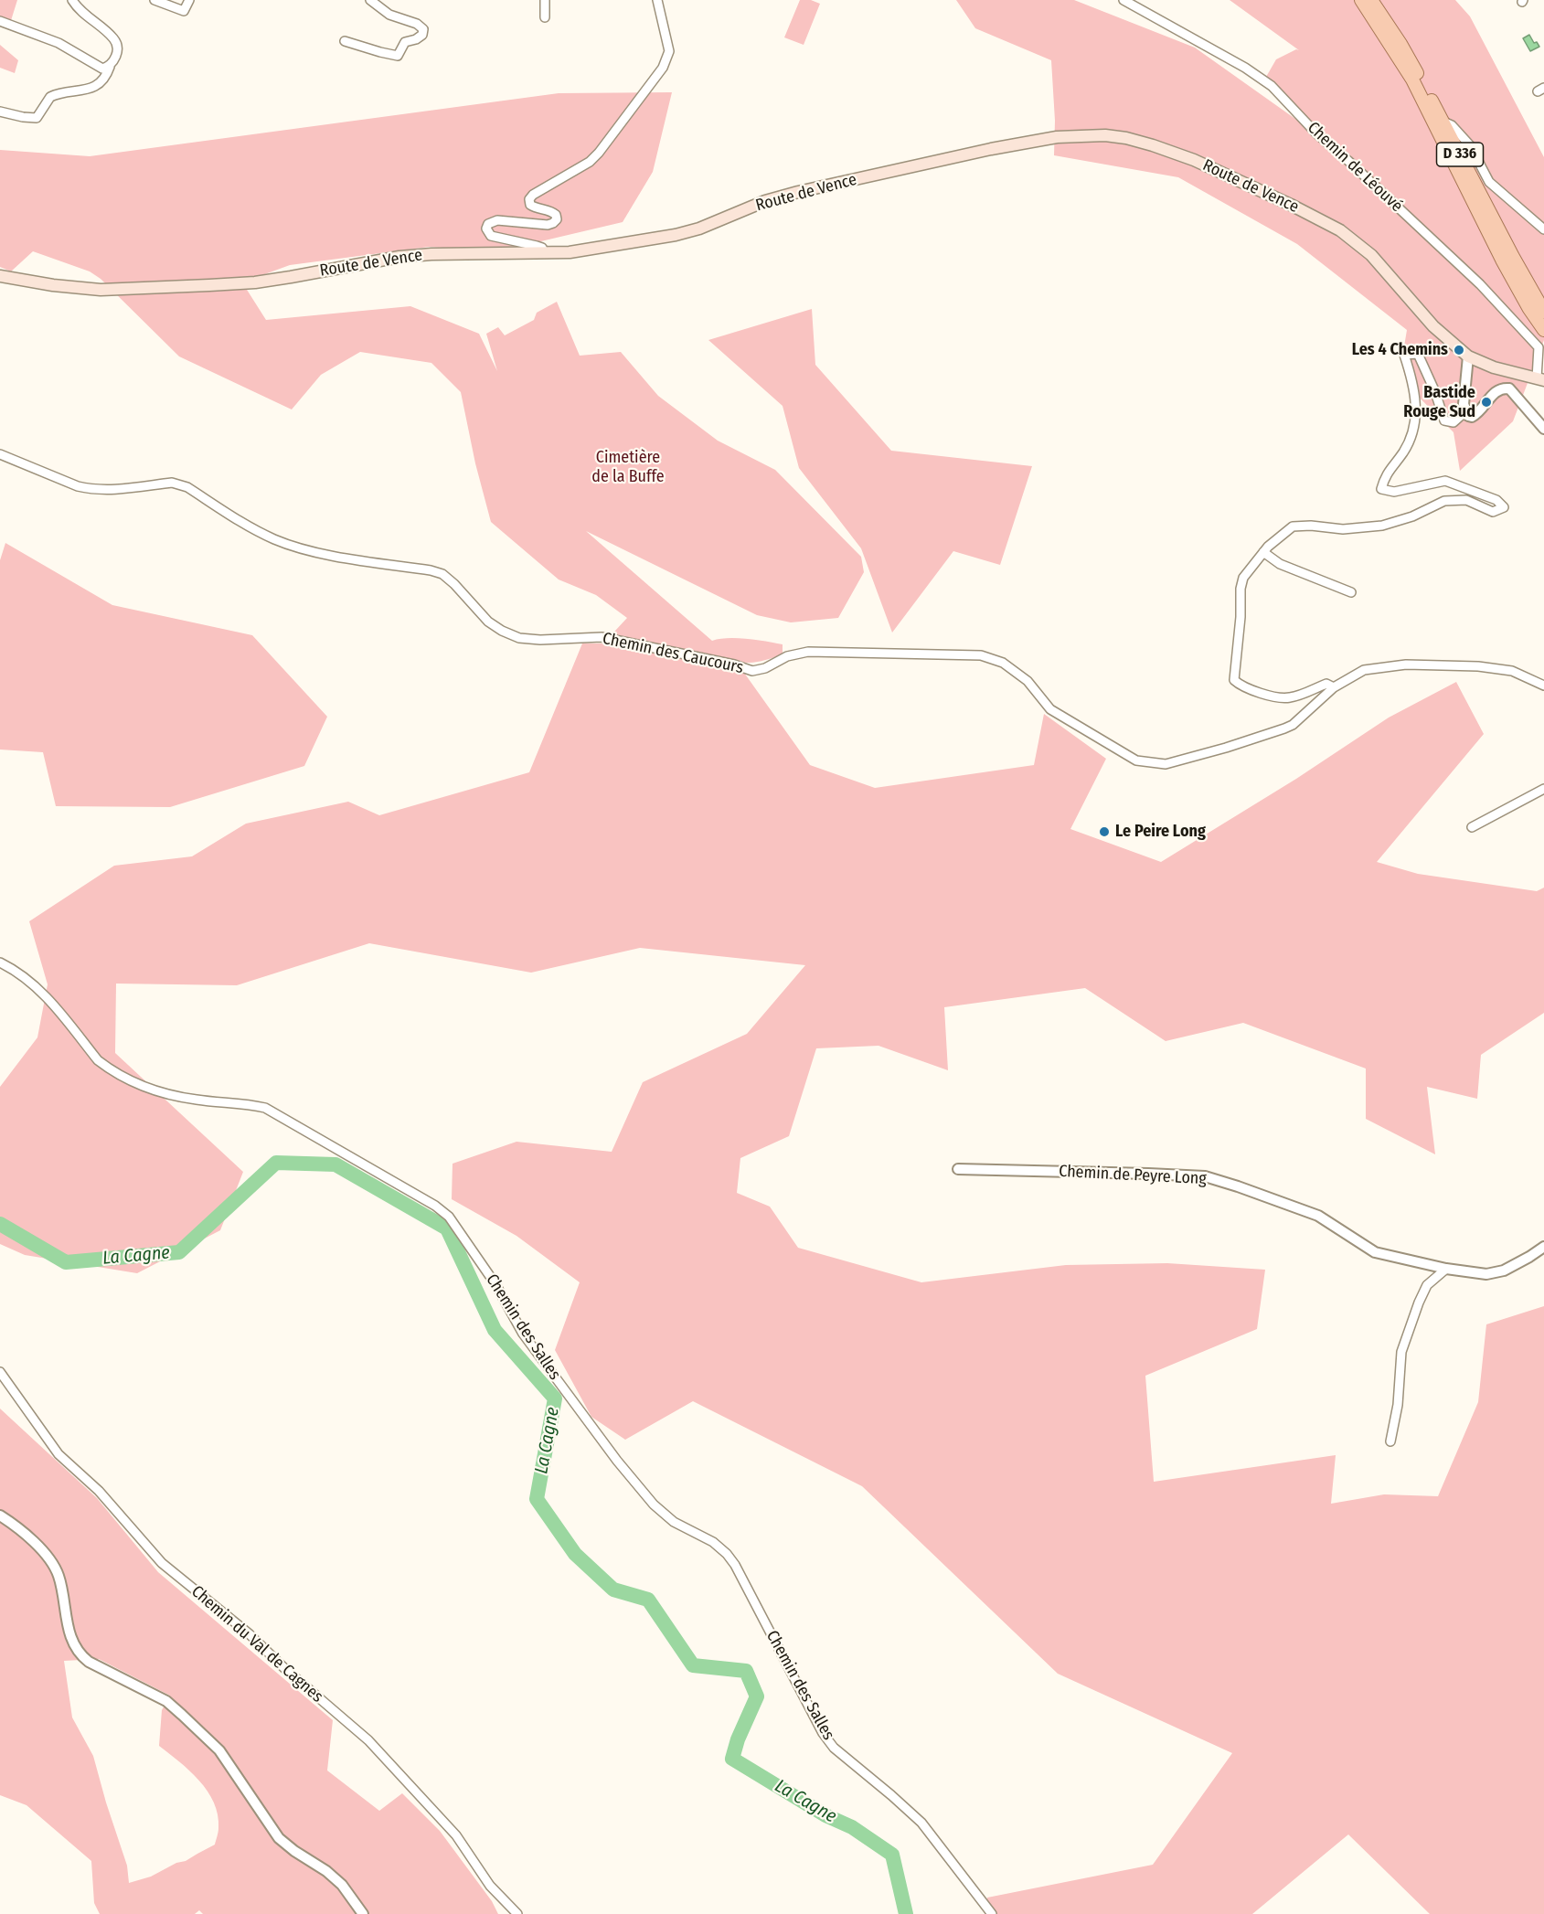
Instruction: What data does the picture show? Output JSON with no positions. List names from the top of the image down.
{
  "streets": {
    "main road": ["D 336", "Route de Vence"],
    "street": [
      "Chemin de Léouvé",
      "Chemin des Caucours",
      "Chemin de Peyre Long",
      "Chemin des Salles",
      "Chemin du Val de Cagnes"
    ]
  },
  "crossings": [
    ["Chemin de Léouvé", "Route de Vence"]
  ],
  "water": ["La Cagne"],
  "parks": ["Cimetière de la Buffe"],
  "places": ["Les 4 Chemins", "Bastide Rouge Sud", "Le Peire Long"]
}
